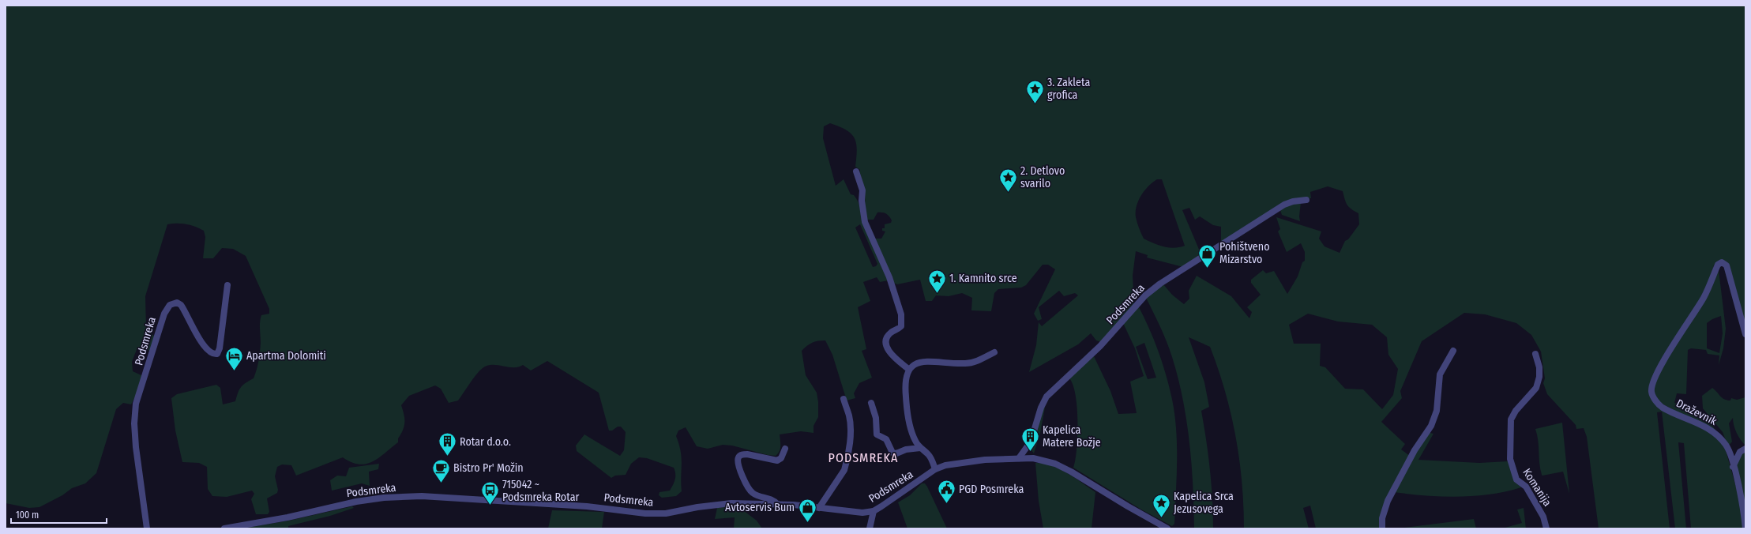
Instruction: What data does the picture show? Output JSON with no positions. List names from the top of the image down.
{
  "streets": {
    "street": ["Podsmreka", "Draževnik", "Komanija"]
  },
  "districts": ["PODSMREKA"],
  "places": {
    "place": [
      "3. Zakleta grofica",
      "2. Detlovo svarilo",
      "1. Kamnito srce",
      "Kapelica Srca Jezusovega"
    ],
    "shop": ["Pohištveno Mizarstvo", "Avtoservis Bum"],
    "hotel": ["Apartma Dolomiti"],
    "building": ["Kapelica Matere Božje", "Rotar d.o.o."],
    "cafe": ["Bistro Pr' Možin"],
    "public building": ["PGD Posmreka"],
    "bus stop": ["715042 ~ Podsmreka Rotar"]
  },
  "scale_bar": "100 m"
}
